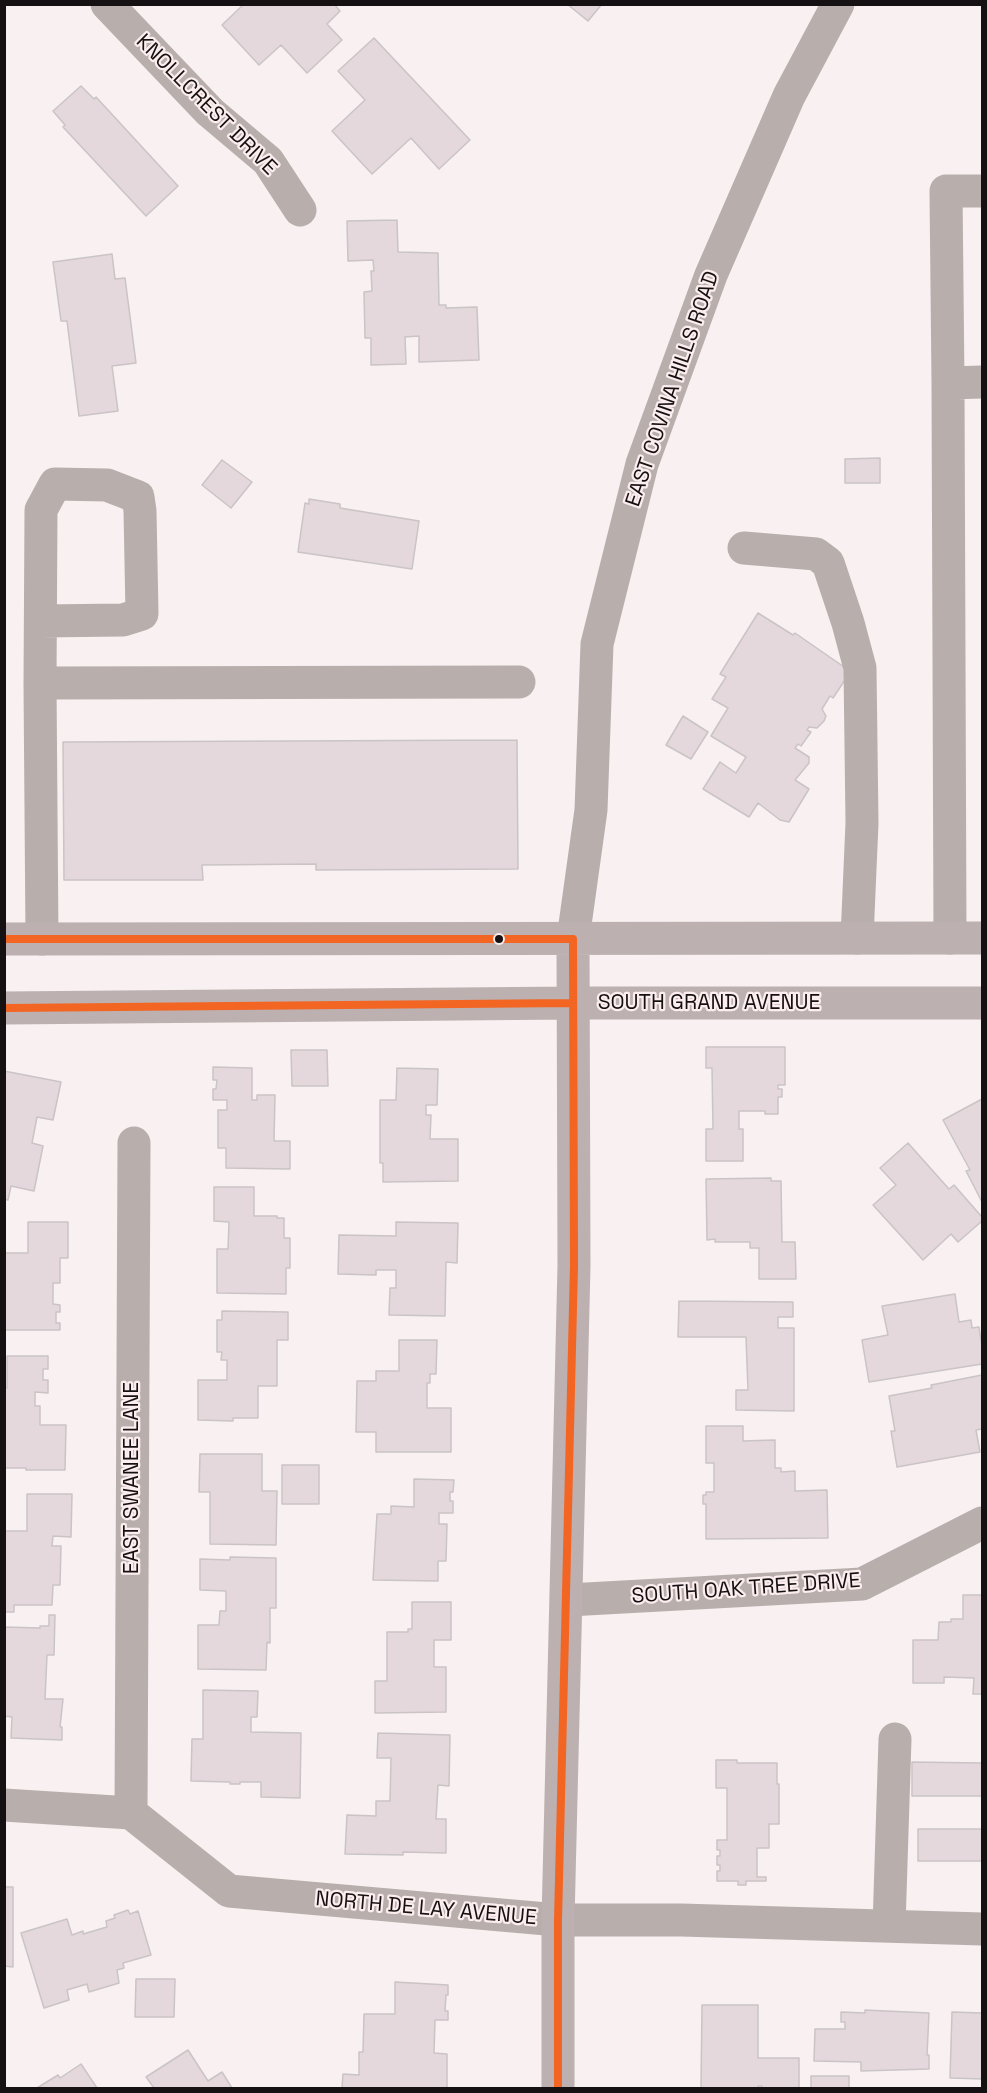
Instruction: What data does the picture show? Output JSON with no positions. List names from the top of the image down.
{
  "streets": {
    "main road": ["SOUTH GRAND AVENUE"],
    "street": [
      "KNOLLCREST DRIVE",
      "EAST COVINA HILLS ROAD",
      "EAST SWANEE LANE",
      "SOUTH OAK TREE DRIVE",
      "NORTH DE LAY AVENUE"
    ]
  },
  "crossings": [
    ["EAST SWANEE LANE", "NORTH DE LAY AVENUE"]
  ]
}
